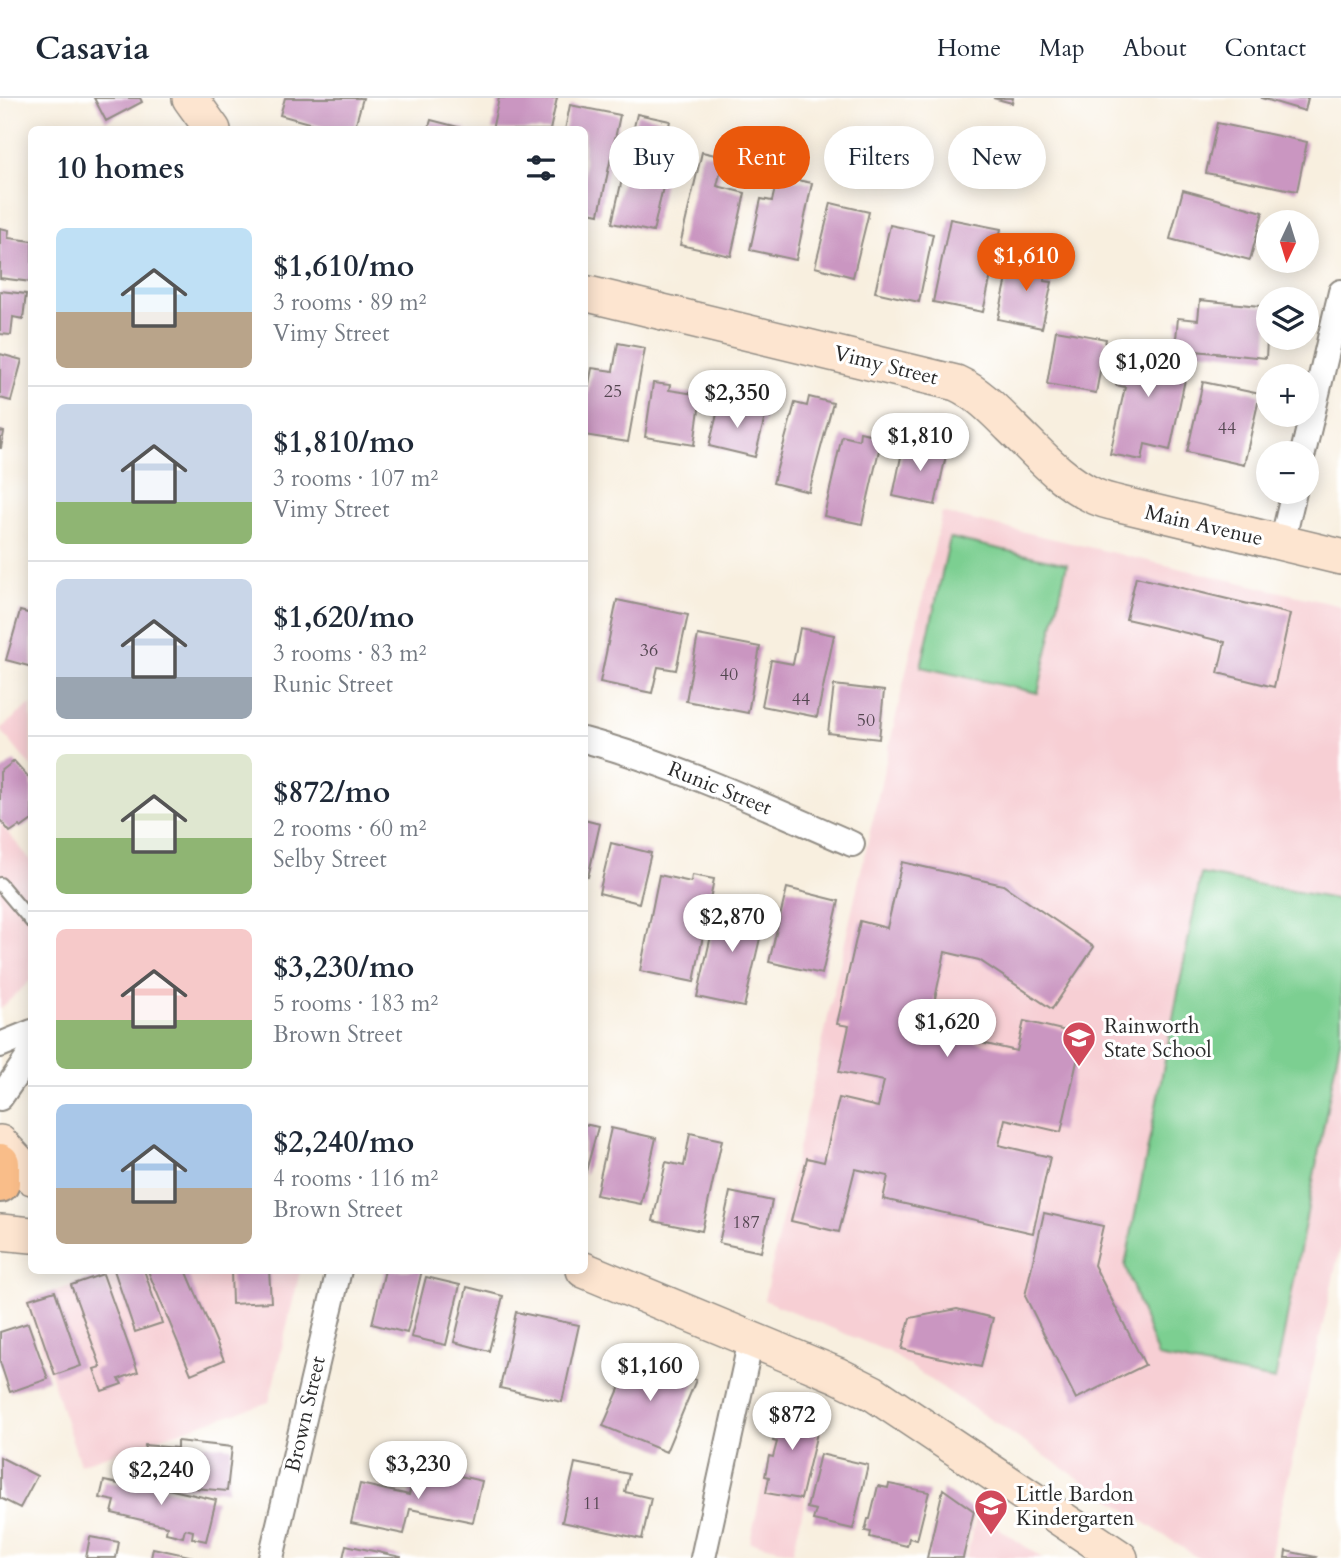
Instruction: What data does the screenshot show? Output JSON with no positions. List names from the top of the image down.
{
  "streets": {
    "street": [
      "Vimy Street",
      "Main Avenue",
      "Runic Street",
      "Brown Street"
    ]
  },
  "crossings": [
    ["Vimy Street", "Main Avenue"]
  ],
  "places": {
    "school or university": ["Rainworth State School", "Little Bardon Kindergarten"]
  },
  "house_numbers": [
    "25",
    "44",
    "36",
    "40",
    "44",
    "50",
    "187",
    "11"
  ],
  "north": "bottom",
  "page": {
    "header": "Casavia",
    "nav": [
      "Home",
      "Map",
      "About",
      "Contact"
    ],
    "chip": [
      "Buy",
      "Rent",
      "Filters",
      "New"
    ],
    "heading": "10 homes",
    "map_buttons": ["+", "−"],
    "list": [
      {
        "name": "$1,610/mo",
        "note": "3 rooms · 89 m² · Vimy Street"
      },
      {
        "name": "$1,810/mo",
        "note": "3 rooms · 107 m² · Vimy Street"
      },
      {
        "name": "$1,620/mo",
        "note": "3 rooms · 83 m² · Runic Street"
      },
      {
        "name": "$872/mo",
        "note": "2 rooms · 60 m² · Selby Street"
      },
      {
        "name": "$3,230/mo",
        "note": "5 rooms · 183 m² · Brown Street"
      },
      {
        "name": "$2,240/mo",
        "note": "4 rooms · 116 m² · Brown Street"
      }
    ],
    "price": [
      "$1,610",
      "$1,020",
      "$2,350",
      "$1,810",
      "$2,870",
      "$1,620",
      "$1,160",
      "$872",
      "$3,230",
      "$2,240"
    ]
  }
}
